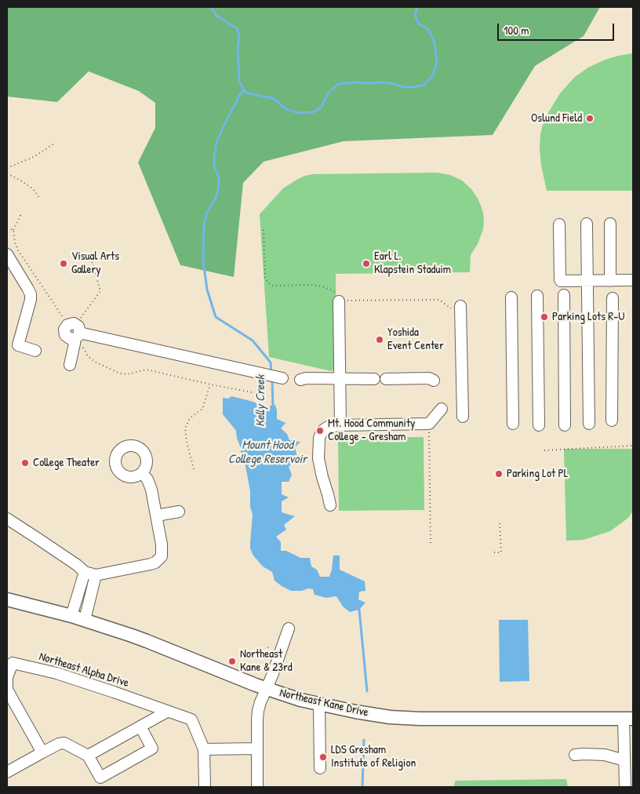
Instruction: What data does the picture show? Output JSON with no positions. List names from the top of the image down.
{
  "streets": {
    "main road": ["Northeast Kane Drive"],
    "street": ["Northeast Alpha Drive"]
  },
  "water": ["Kelly Creek", "Mount Hood College Reservoir"],
  "places": [
    "Oslund Field",
    "Visual Arts Gallery",
    "Earl L. Klapstein Staduim",
    "Parking Lots R-U",
    "Yoshida Event Center",
    "Mt. Hood Community College - Gresham",
    "College Theater",
    "Parking Lot PL",
    "Northeast Kane & 23rd",
    "LDS Gresham Institute of Religion"
  ],
  "scale_bar": "100 m"
}
